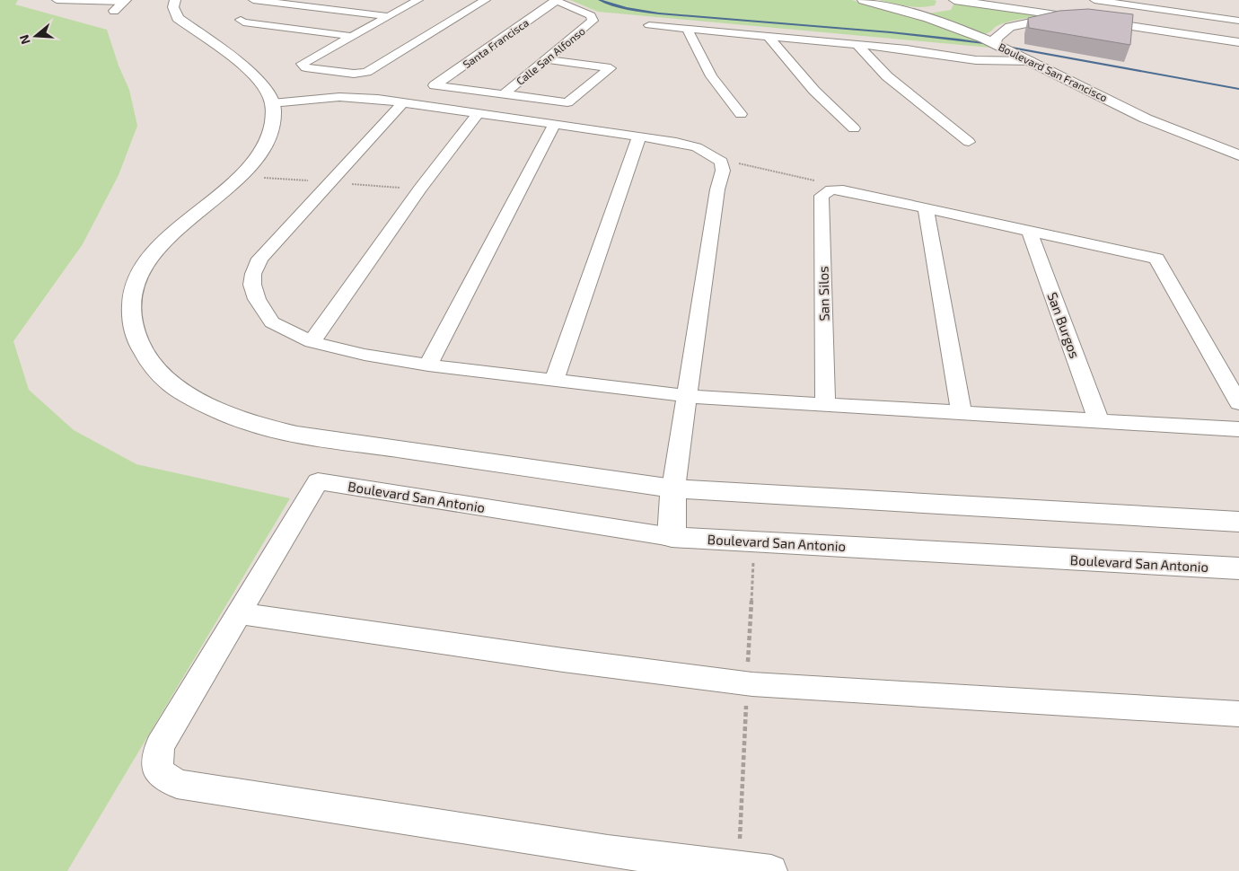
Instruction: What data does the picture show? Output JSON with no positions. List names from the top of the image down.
{
  "streets": {
    "street": [
      "Santa Francisca",
      "Calle San Alfonso",
      "Boulevard San Francisco",
      "San Silos",
      "San Burgos",
      "Boulevard San Antonio"
    ]
  },
  "crossings": [
    ["Santa Francisca", "Calle San Alfonso"]
  ],
  "north": "left"
}
